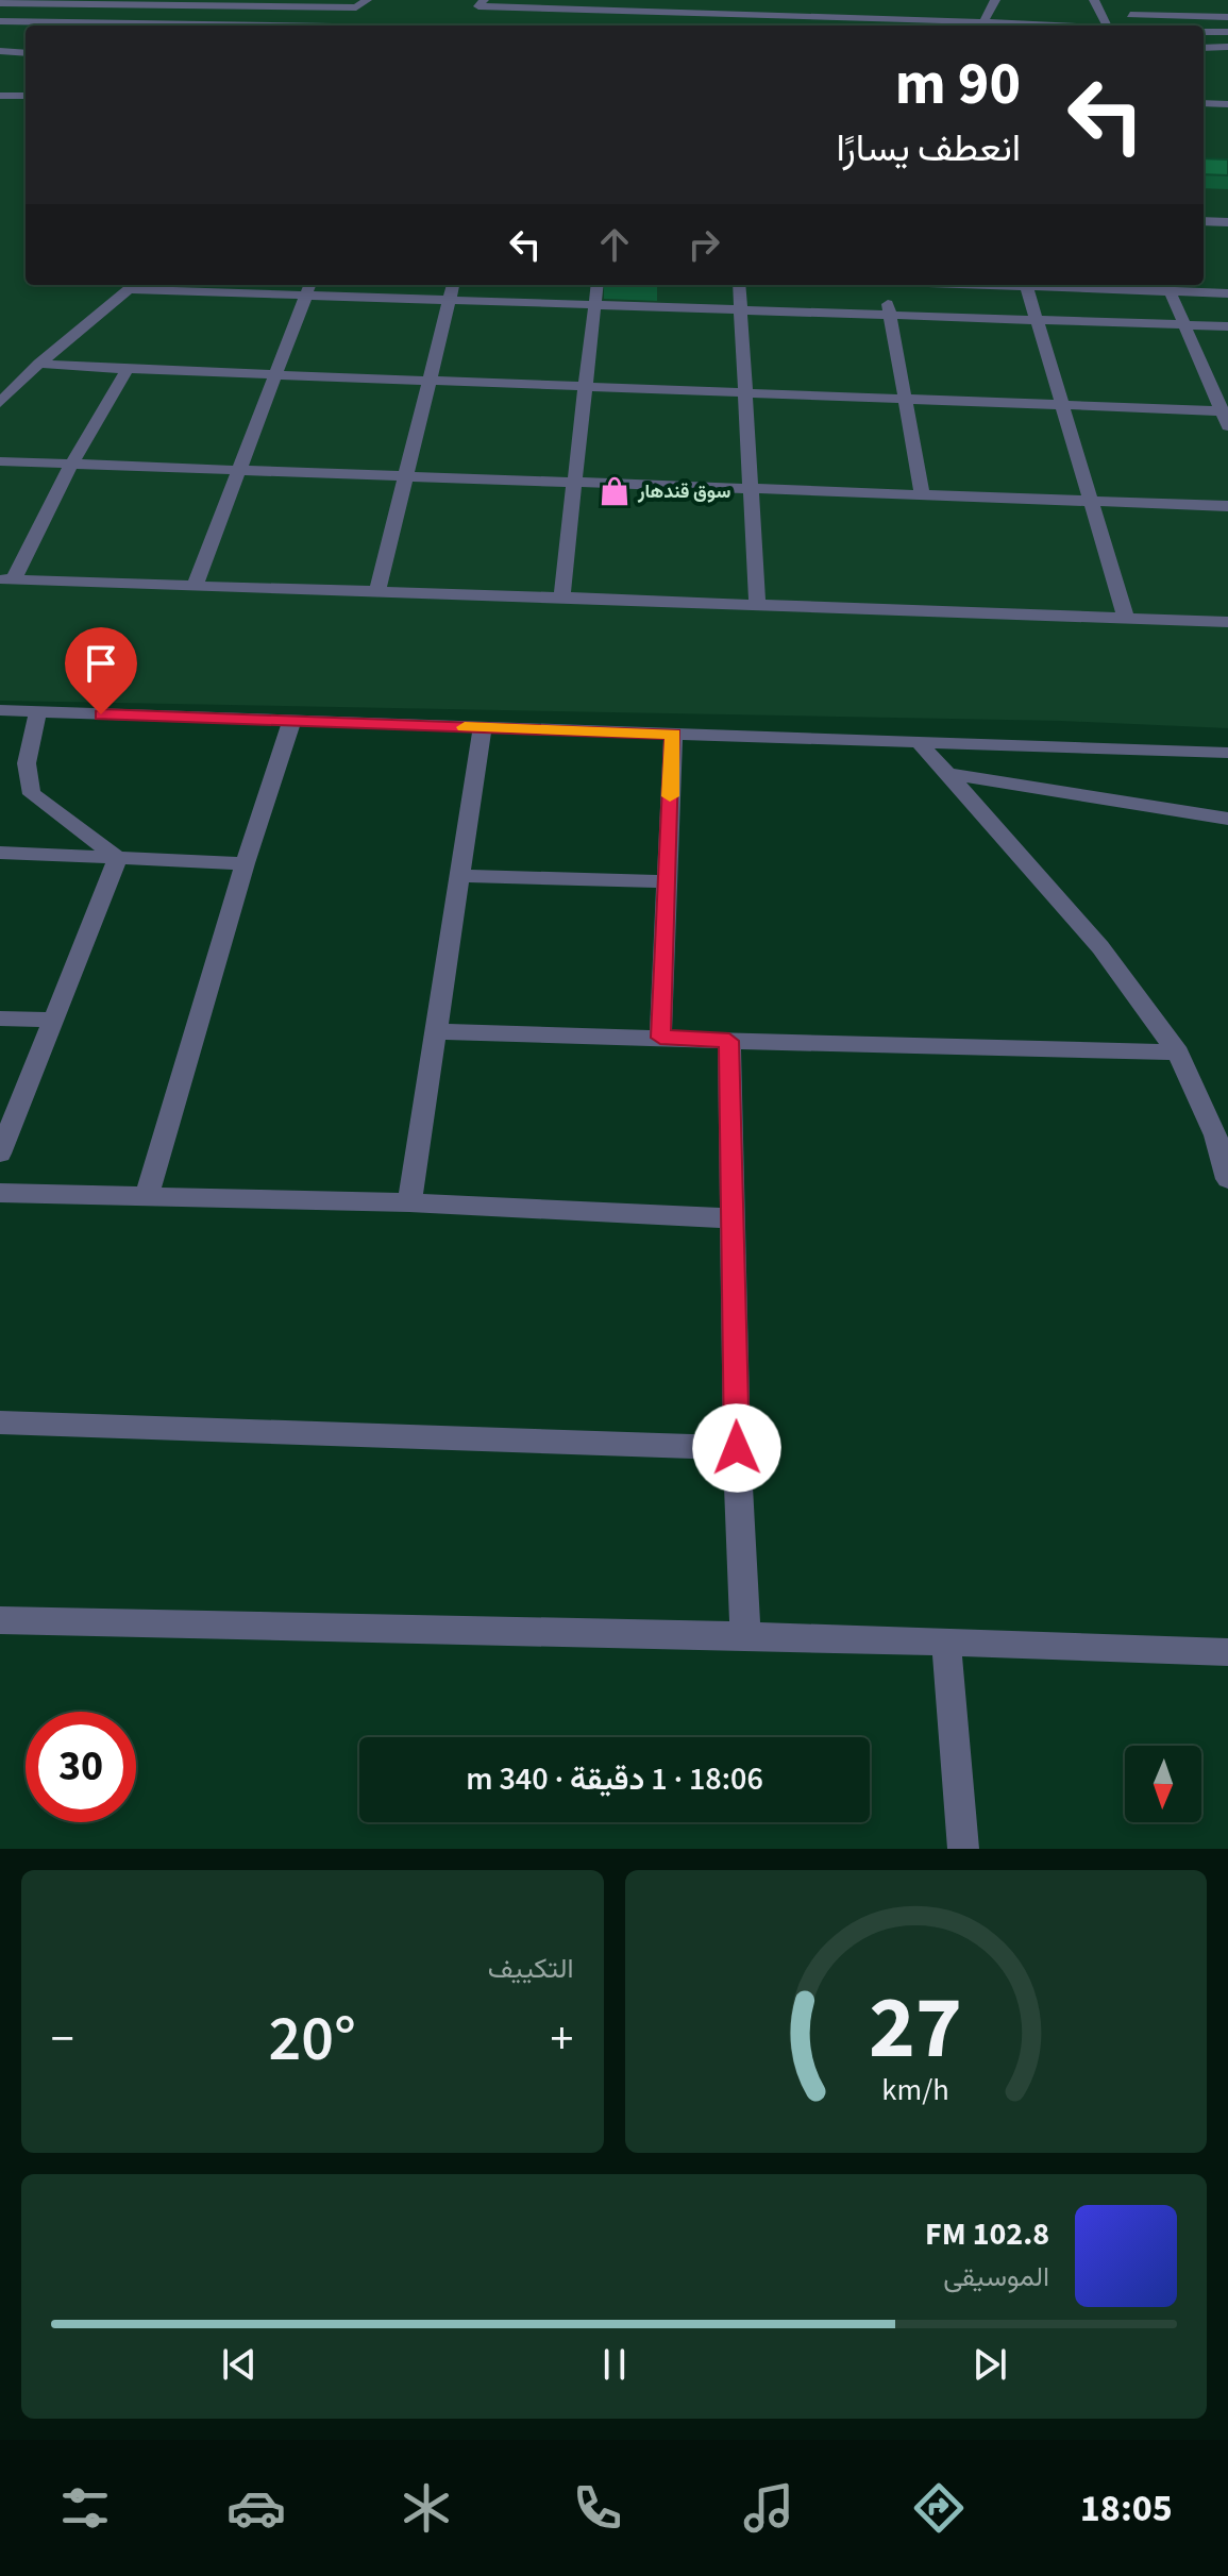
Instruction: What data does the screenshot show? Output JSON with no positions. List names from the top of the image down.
{
  "places": {
    "shop": ["سوق قندهار"]
  },
  "north": "bottom",
  "page": {
    "turn": ["90 m", "انعطف يسارًا"],
    "limit": "30",
    "trip": "18:06 · 1 دقيقة · 340 m",
    "tile": "التكييف",
    "heat": ["−", "20°", "+"],
    "song": ["102.8 FM", "الموسيقى"],
    "tabs": "18:05",
    "gauge": ["27", "km/h"]
  }
}
